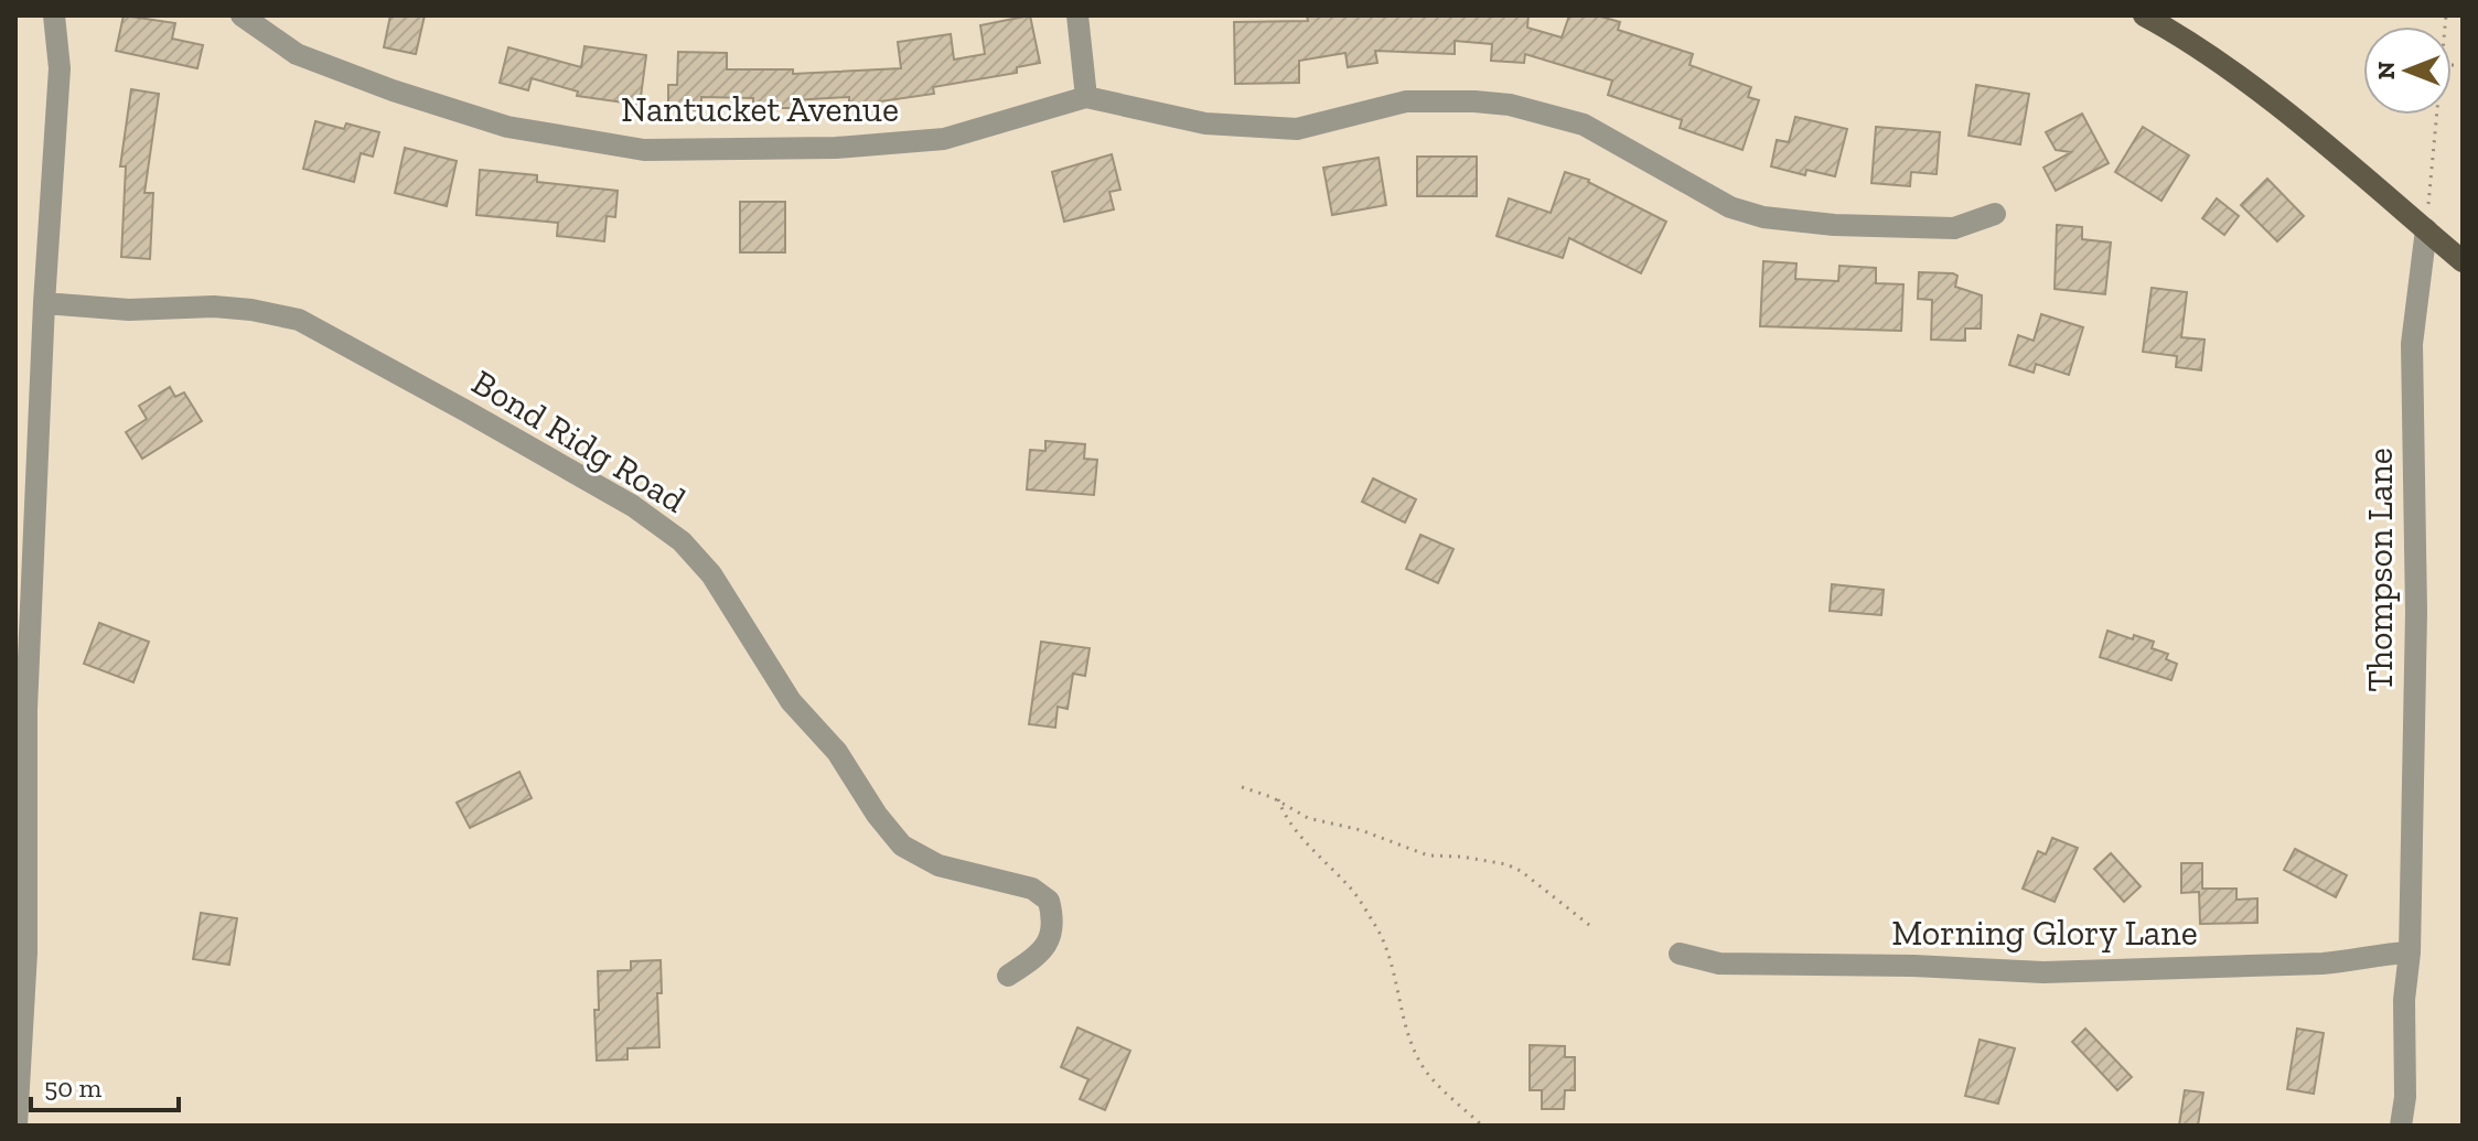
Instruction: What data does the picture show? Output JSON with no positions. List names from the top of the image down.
{
  "streets": {
    "street": [
      "Nantucket Avenue",
      "Bond Ridg Road",
      "Thompson Lane",
      "Morning Glory Lane"
    ]
  },
  "crossings": [
    ["Thompson Lane", "Morning Glory Lane"]
  ],
  "scale_bar": "50 m",
  "north": "left"
}
